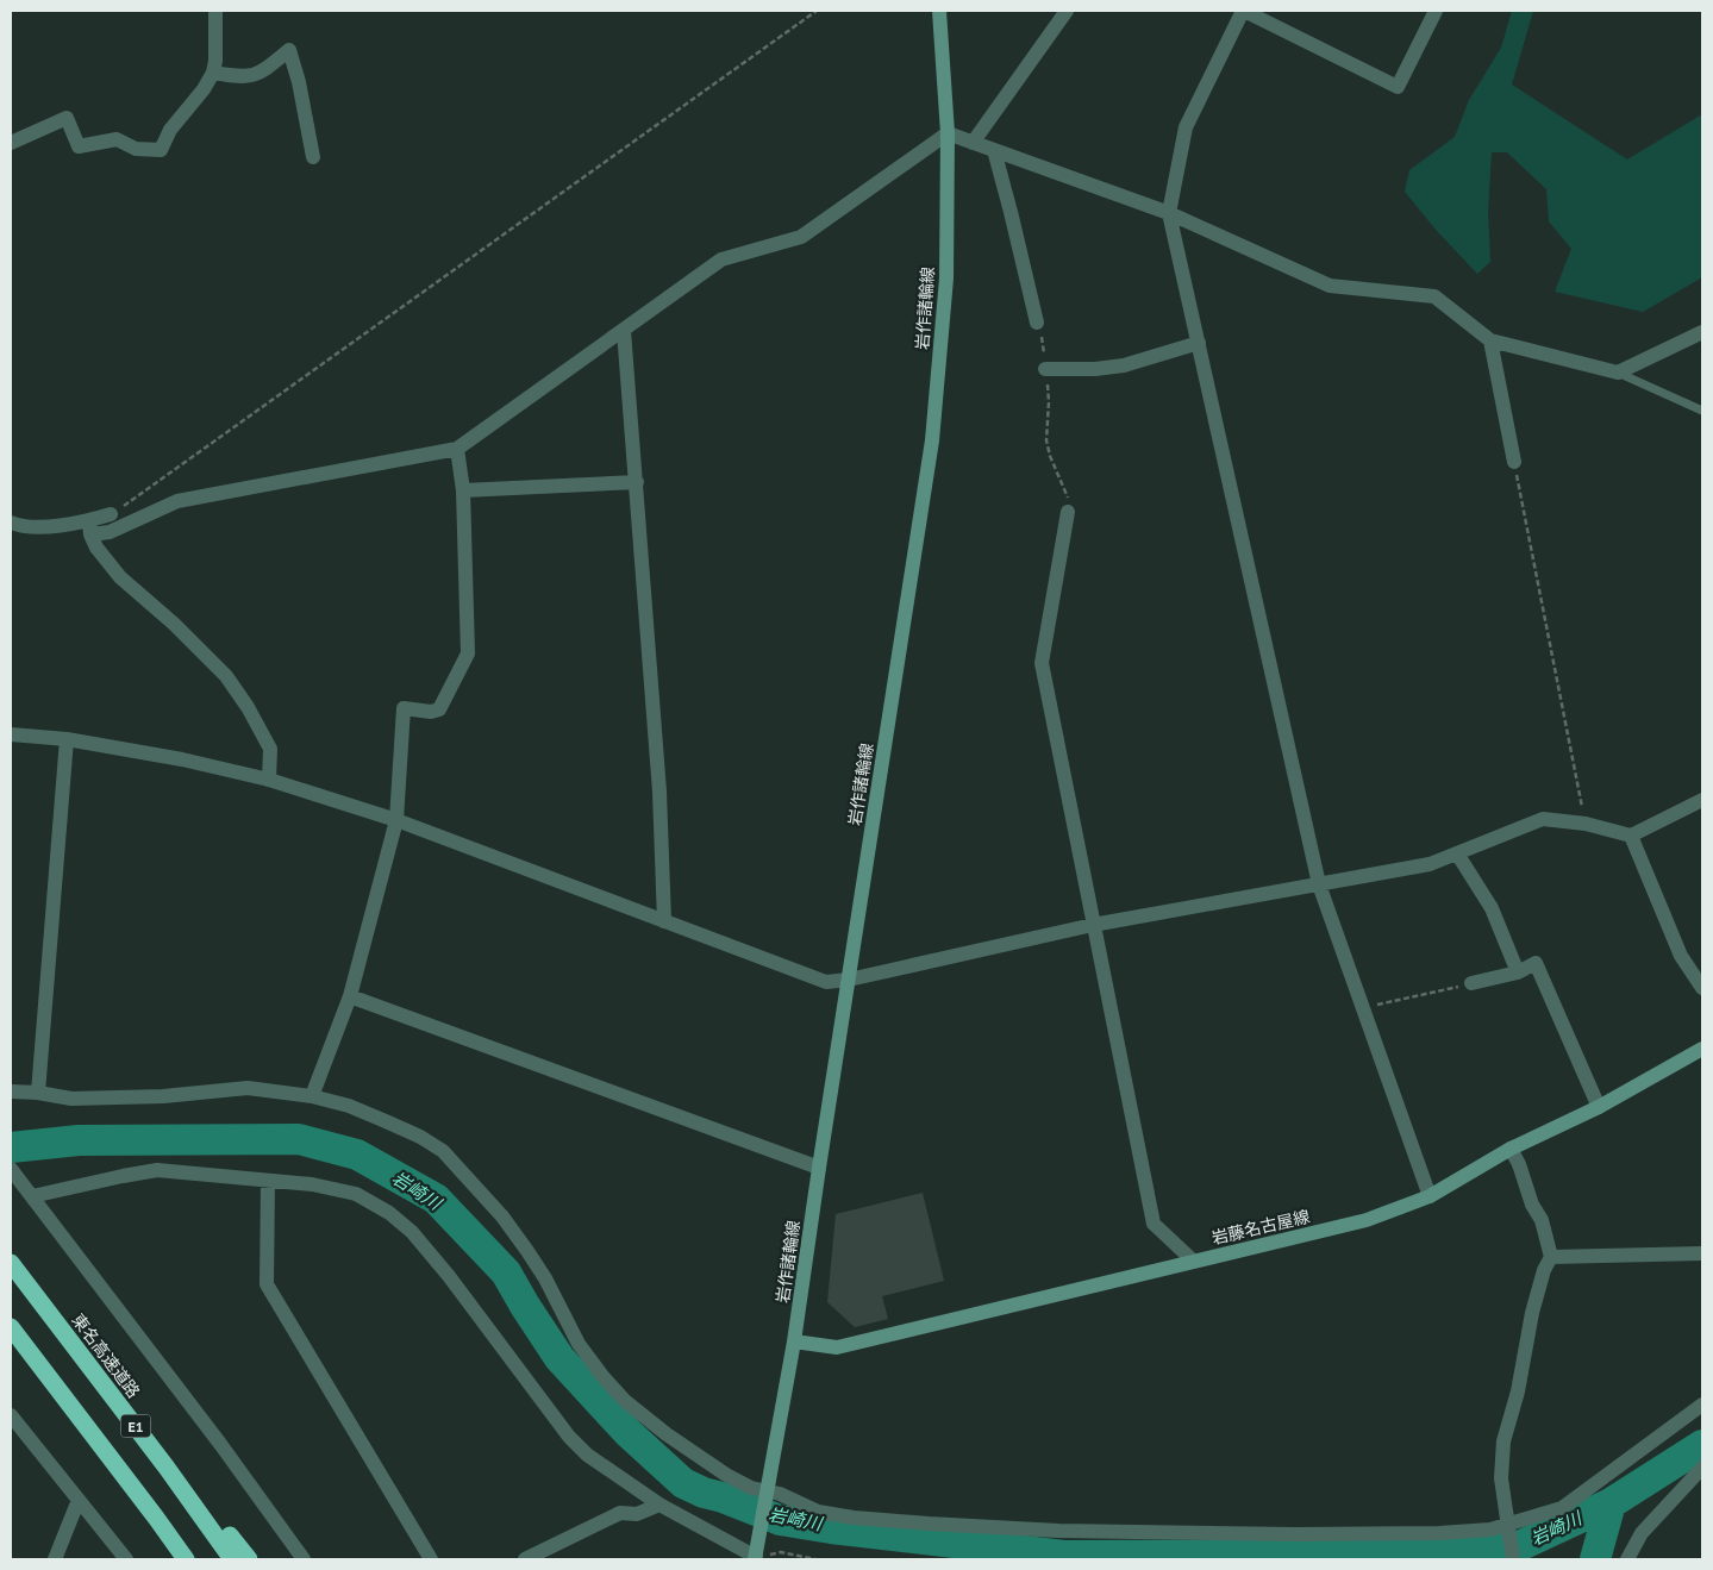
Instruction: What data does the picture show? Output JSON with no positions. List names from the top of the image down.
{
  "streets": {
    "highway": ["東名高速道路", "E1"],
    "main road": ["岩作諸輪線", "岩藤名古屋線"]
  },
  "crossings": [
    ["岩作諸輪線", "岩藤名古屋線"]
  ],
  "water": ["岩崎川"]
}
